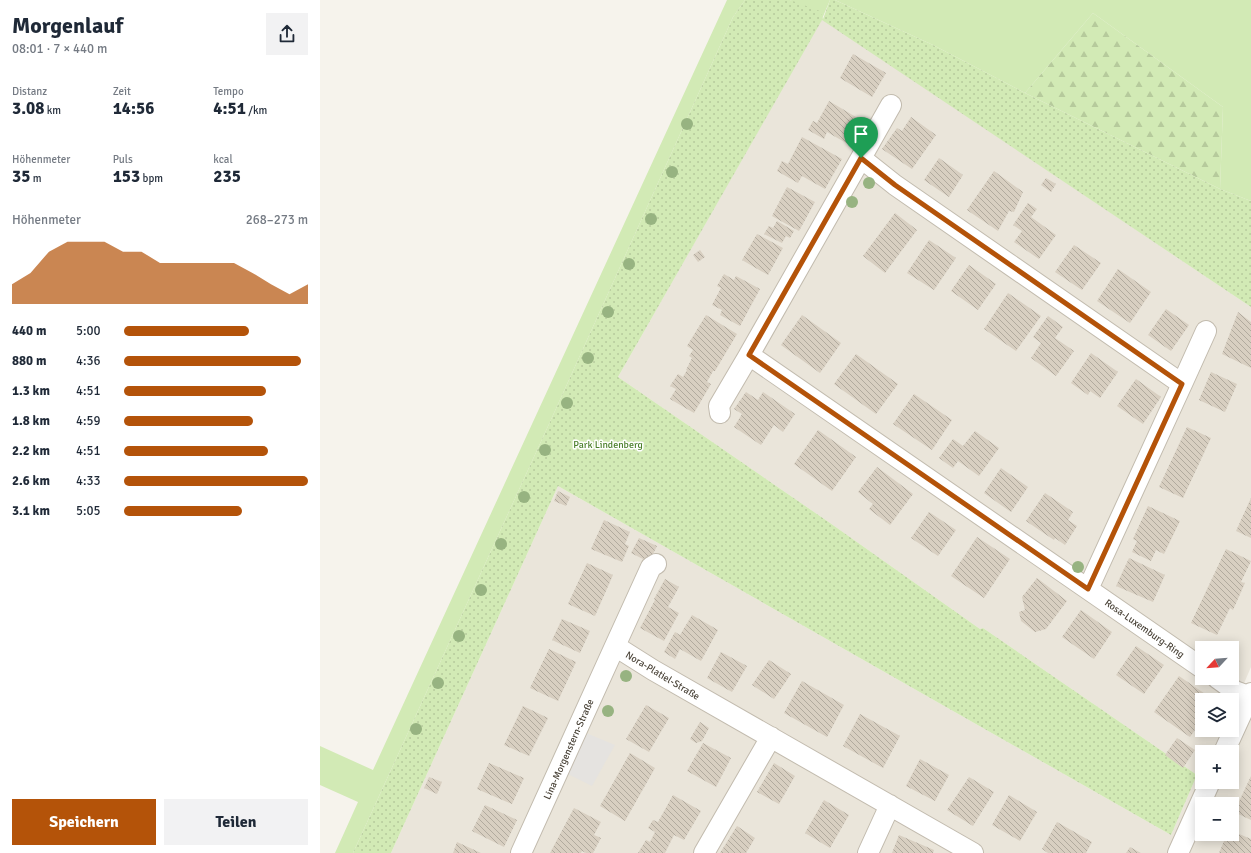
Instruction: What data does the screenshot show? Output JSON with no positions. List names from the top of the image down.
{
  "streets": {
    "street": ["Rosa-Luxemburg-Ring", "Nora-Platiel-Straße", "Lina-Morgenstern-Straße"]
  },
  "crossings": [
    ["Nora-Platiel-Straße", "Lina-Morgenstern-Straße"]
  ],
  "parks": ["Park Lindenberg"],
  "north": "bottom left",
  "page": {
    "heading": ["Morgenlauf", "08:01 · 7 × 440 m"],
    "stats": [
      ["Distanz", "3.08 km"],
      ["Zeit", "14:56"],
      ["Tempo", "4:51 /km"],
      ["Höhenmeter", "35 m"],
      ["Puls", "153 bpm"],
      ["kcal", "235"]
    ],
    "chart": ["Höhenmeter", "268–273 m"],
    "list": [
      {
        "name": "440 m",
        "note": "5:00"
      },
      {
        "name": "880 m",
        "note": "4:36"
      },
      {
        "name": "1.3 km",
        "note": "4:51"
      },
      {
        "name": "1.8 km",
        "note": "4:59"
      },
      {
        "name": "2.2 km",
        "note": "4:51"
      },
      {
        "name": "2.6 km",
        "note": "4:33"
      },
      {
        "name": "3.1 km",
        "note": "5:05"
      }
    ],
    "map_buttons": ["+", "−"],
    "buttons": ["Speichern", "Teilen"]
  }
}
